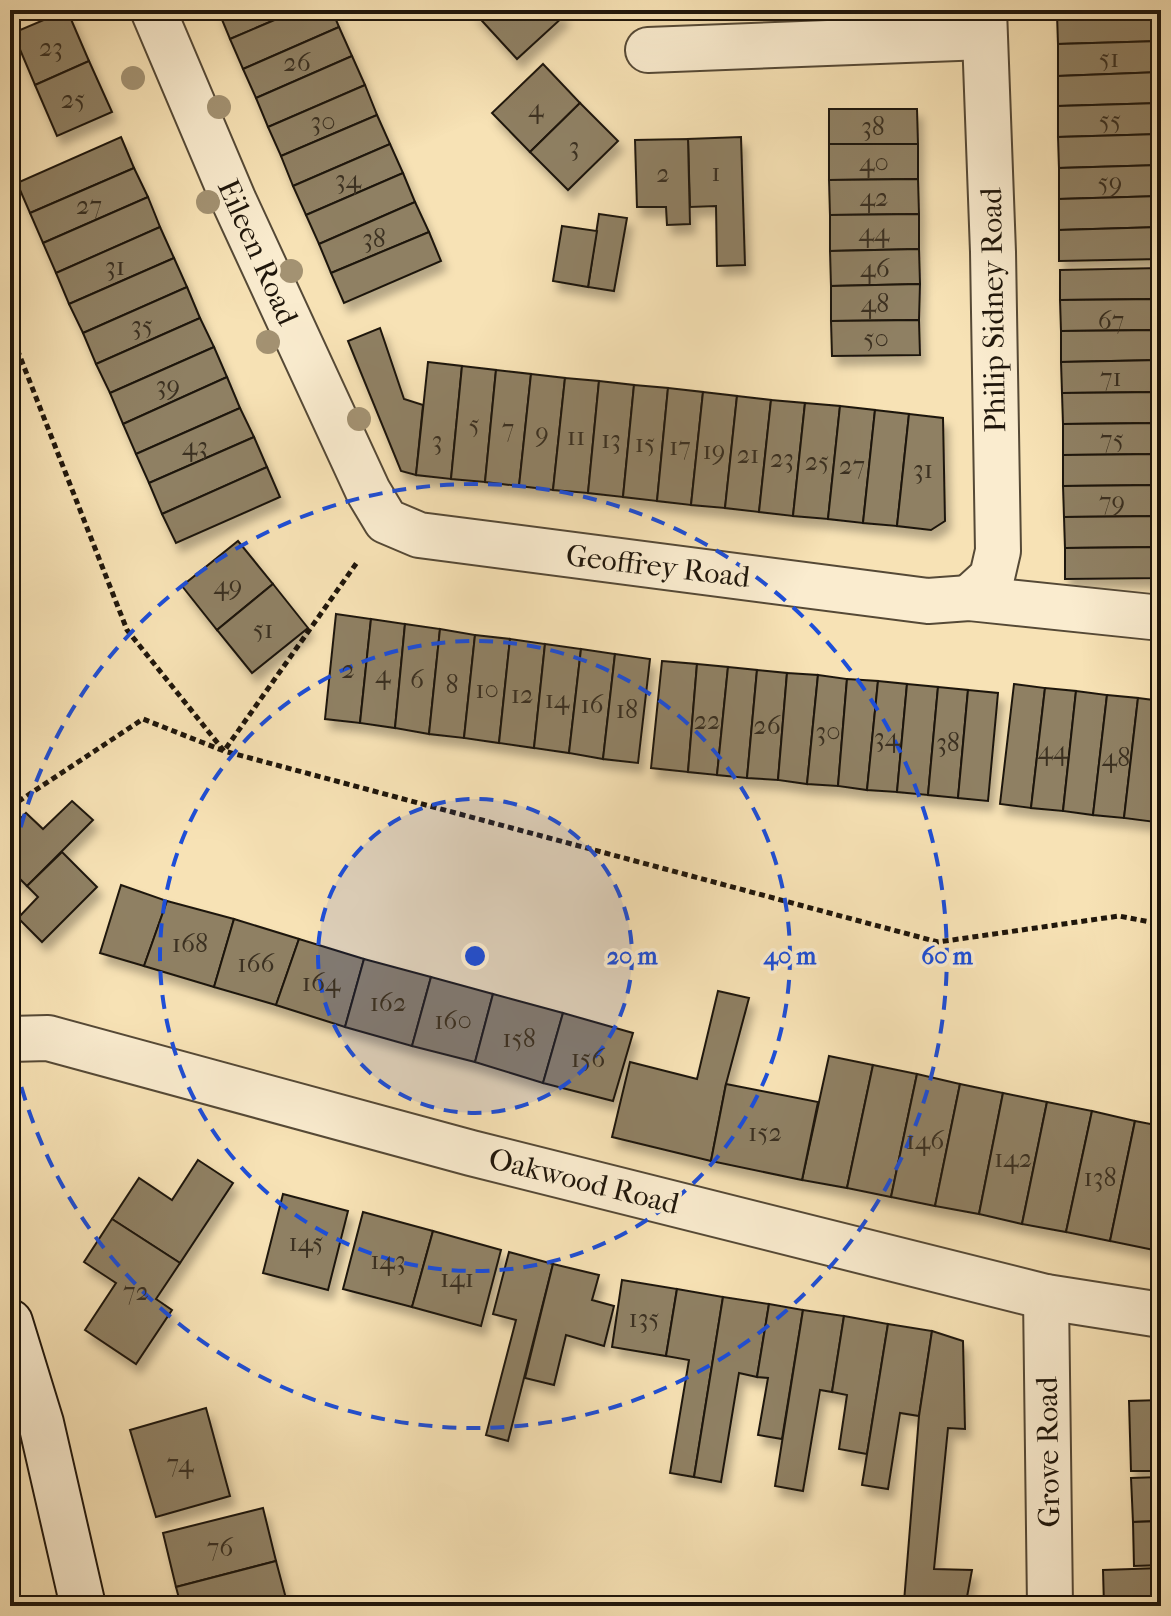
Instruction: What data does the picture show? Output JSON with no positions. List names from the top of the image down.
{
  "streets": {
    "street": [
      "Eileen Road",
      "Philip Sidney Road",
      "Geoffrey Road",
      "Oakwood Road",
      "Grove Road"
    ]
  },
  "crossings": [
    ["Eileen Road", "Geoffrey Road"],
    ["Philip Sidney Road", "Geoffrey Road"],
    ["Oakwood Road", "Grove Road"]
  ],
  "house_numbers": [
    "23",
    "51",
    "26",
    "25",
    "4",
    "55",
    "30",
    "38",
    "3",
    "40",
    "1",
    "2",
    "34",
    "59",
    "42",
    "27",
    "44",
    "38",
    "31",
    "46",
    "48",
    "67",
    "35",
    "50",
    "71",
    "39",
    "5",
    "7",
    "9",
    "11",
    "13",
    "75",
    "3",
    "15",
    "43",
    "17",
    "19",
    "21",
    "23",
    "25",
    "27",
    "31",
    "79",
    "49",
    "51",
    "2",
    "4",
    "6",
    "8",
    "10",
    "12",
    "14",
    "16",
    "18",
    "22",
    "26",
    "30",
    "34",
    "38",
    "44",
    "48",
    "168",
    "166",
    "164",
    "162",
    "160",
    "158",
    "156",
    "152",
    "146",
    "142",
    "138",
    "145",
    "143",
    "141",
    "72",
    "135",
    "74",
    "76"
  ],
  "rings": ["20 m", "40 m", "60 m"]
}
